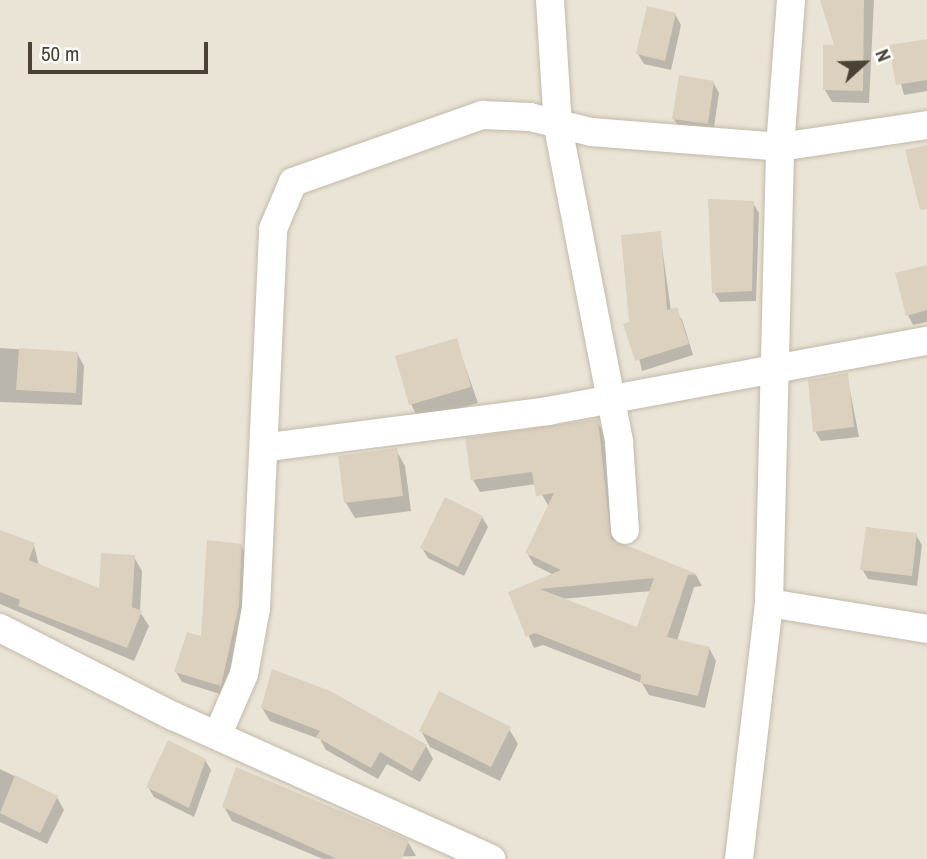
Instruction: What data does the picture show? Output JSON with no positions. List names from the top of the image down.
{
  "scale_bar": "50 m",
  "north": "right"
}
